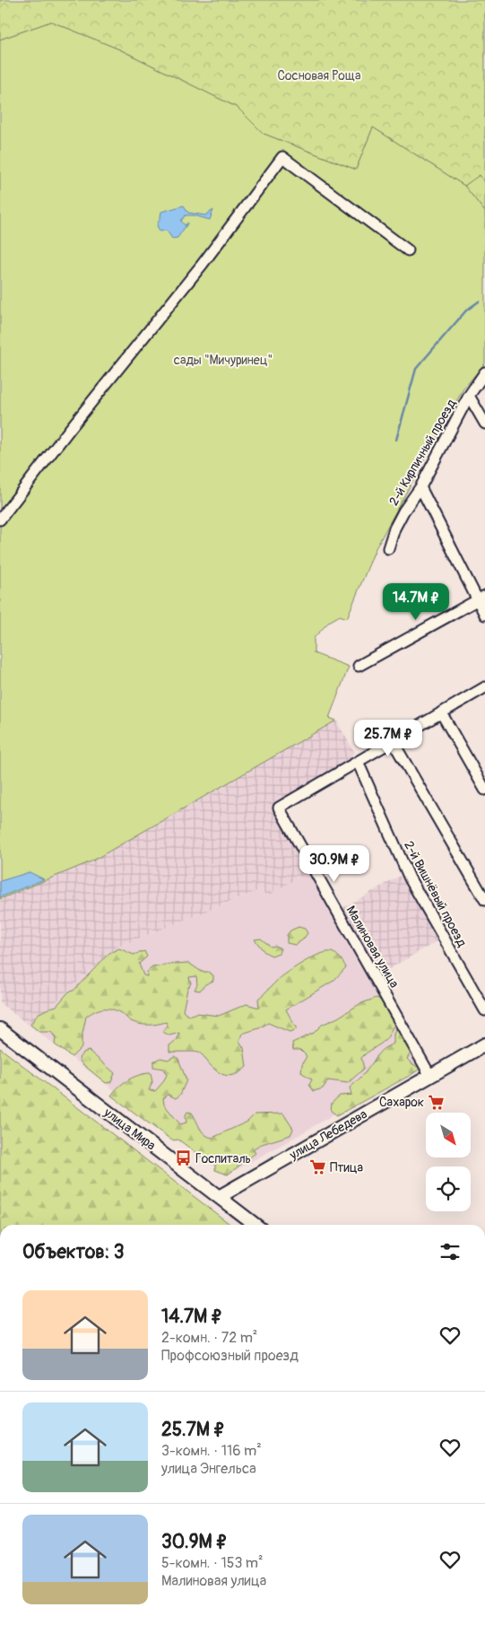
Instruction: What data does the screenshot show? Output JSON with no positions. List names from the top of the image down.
{
  "streets": {
    "main road": ["улица Мира", "улица Лебедева"],
    "street": ["2-й Кирпичный проезд", "2-й Вишнёвый проезд", "Малиновая улица"]
  },
  "crossings": [
    ["2-й Вишнёвый проезд", "Малиновая улица"],
    ["Малиновая улица", "улица Лебедева"],
    ["улица Мира", "улица Лебедева"]
  ],
  "parks": ["Сосновая Роща", "сады \"Мичуринец\""],
  "places": {
    "supermarket": ["Сахарок", "Птица"],
    "bus stop": ["Госпиталь"]
  },
  "north": "bottom right",
  "page": {
    "price": ["14.7M ₽", "25.7M ₽", "30.9M ₽"],
    "heading": "Объектов: 3",
    "list": [
      {
        "name": "14.7M ₽",
        "note": "2-комн. · 72 m² · Профсоюзный проезд"
      },
      {
        "name": "25.7M ₽",
        "note": "3-комн. · 116 m² · улица Энгельса"
      },
      {
        "name": "30.9M ₽",
        "note": "5-комн. · 153 m² · Малиновая улица"
      }
    ]
  }
}
